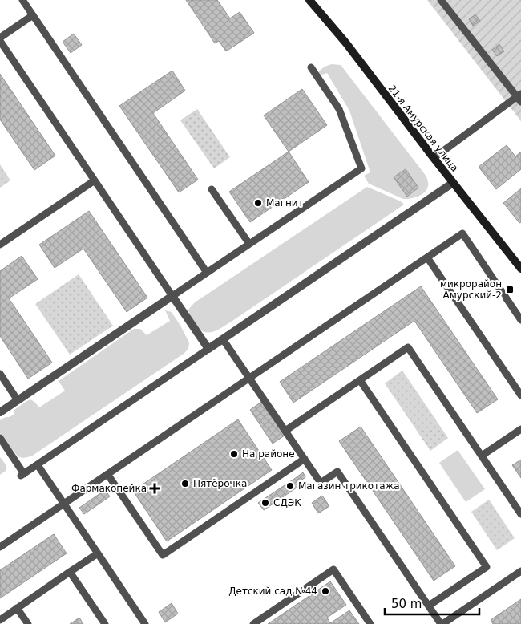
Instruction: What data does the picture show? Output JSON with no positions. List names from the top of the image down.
{
  "streets": {
    "main road": ["21-я Амурская улица"]
  },
  "places": {
    "other": [
      "Магнит",
      "На районе",
      "Пятёрочка",
      "Магазин трикотажа",
      "СДЭК",
      "Детский сад №44"
    ],
    "transit": ["микрорайон Амурский-2"],
    "health": ["Фармакопейка"]
  },
  "scale_bar": "50 m"
}
